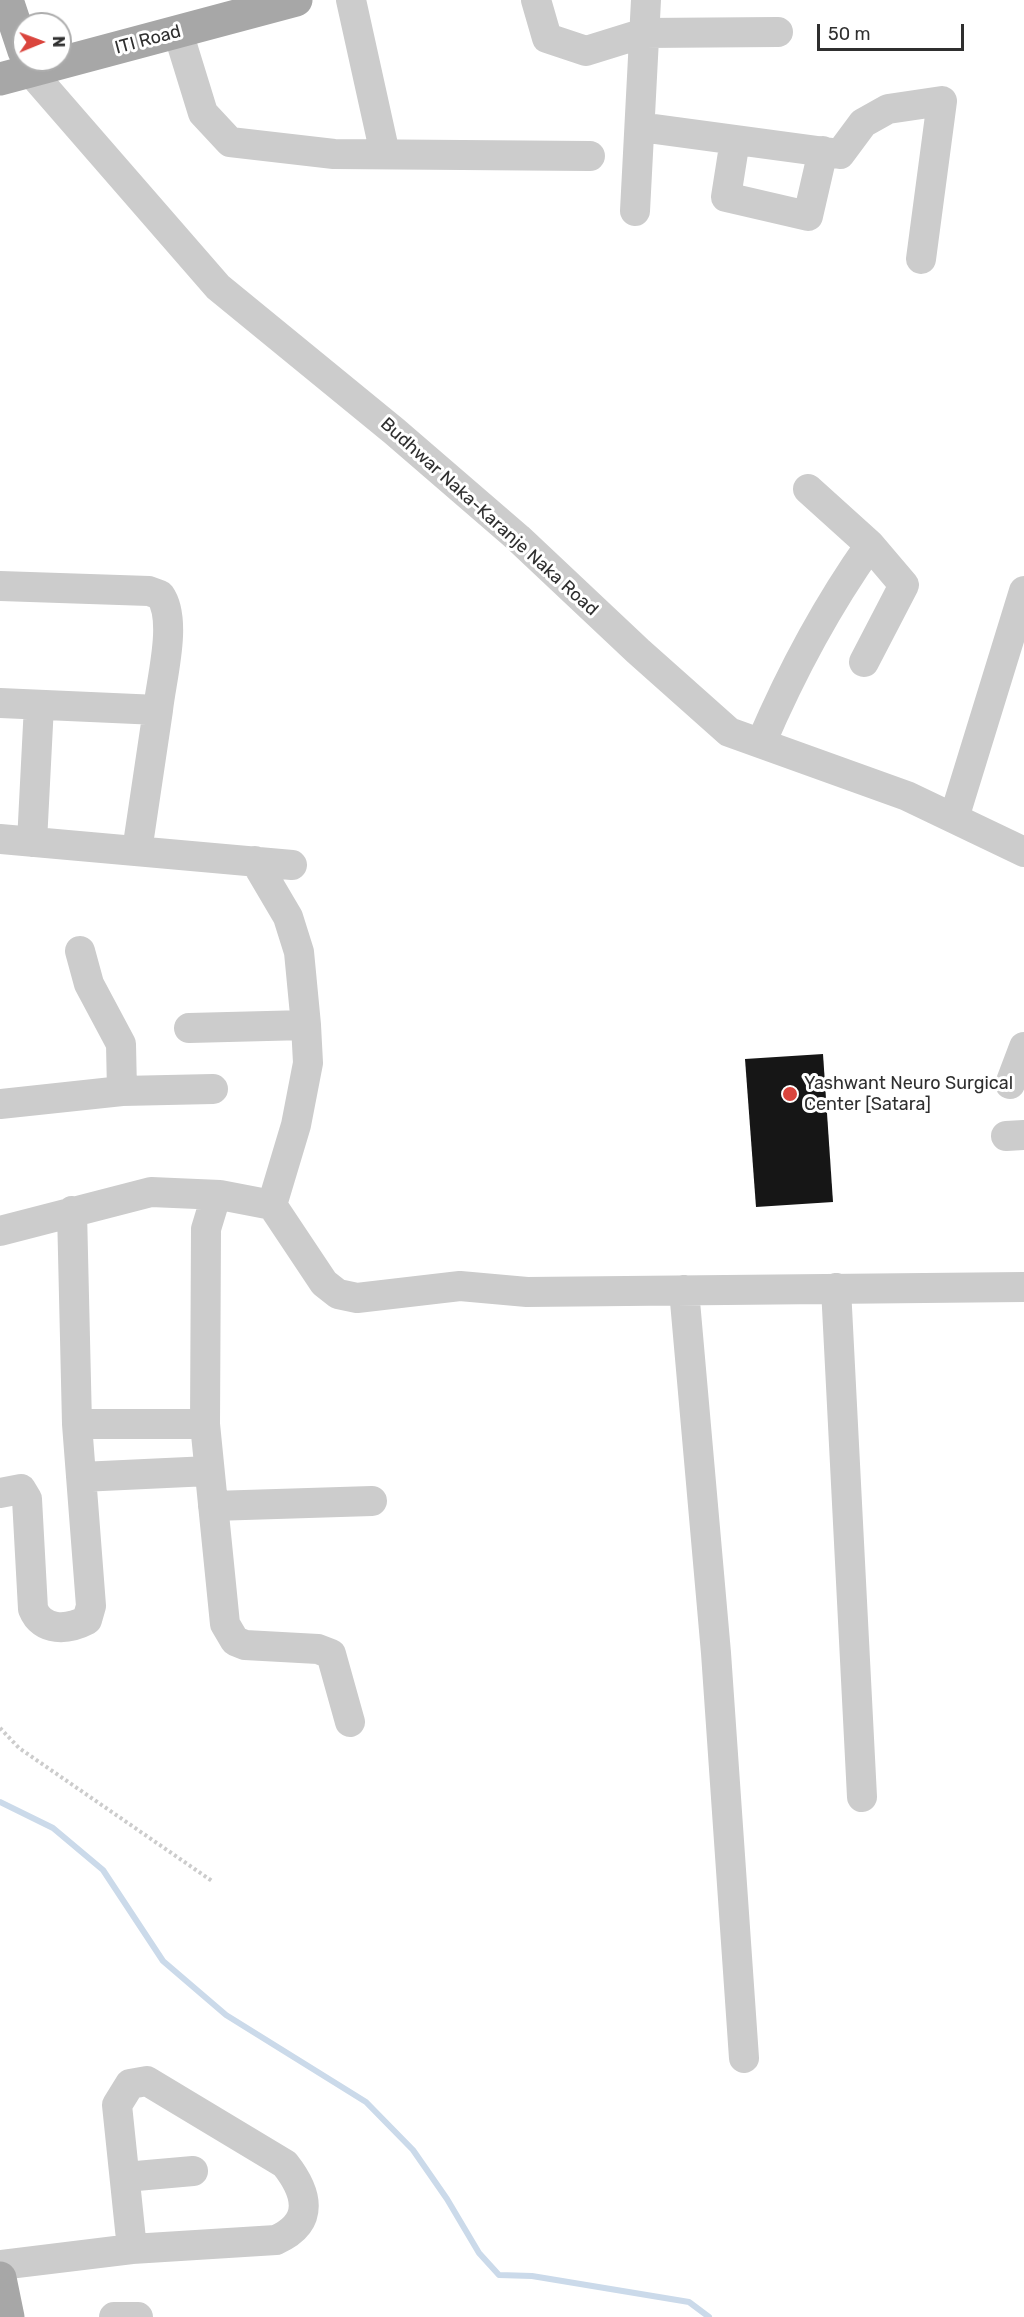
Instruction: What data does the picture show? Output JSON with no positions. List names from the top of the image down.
{
  "streets": {
    "main road": ["ITI Road"],
    "street": ["Budhwar Naka-Karanje Naka Road"]
  },
  "places": ["Yashwant Neuro Surgical Center [Satara]"],
  "scale_bar": "50 m",
  "north": "right"
}
